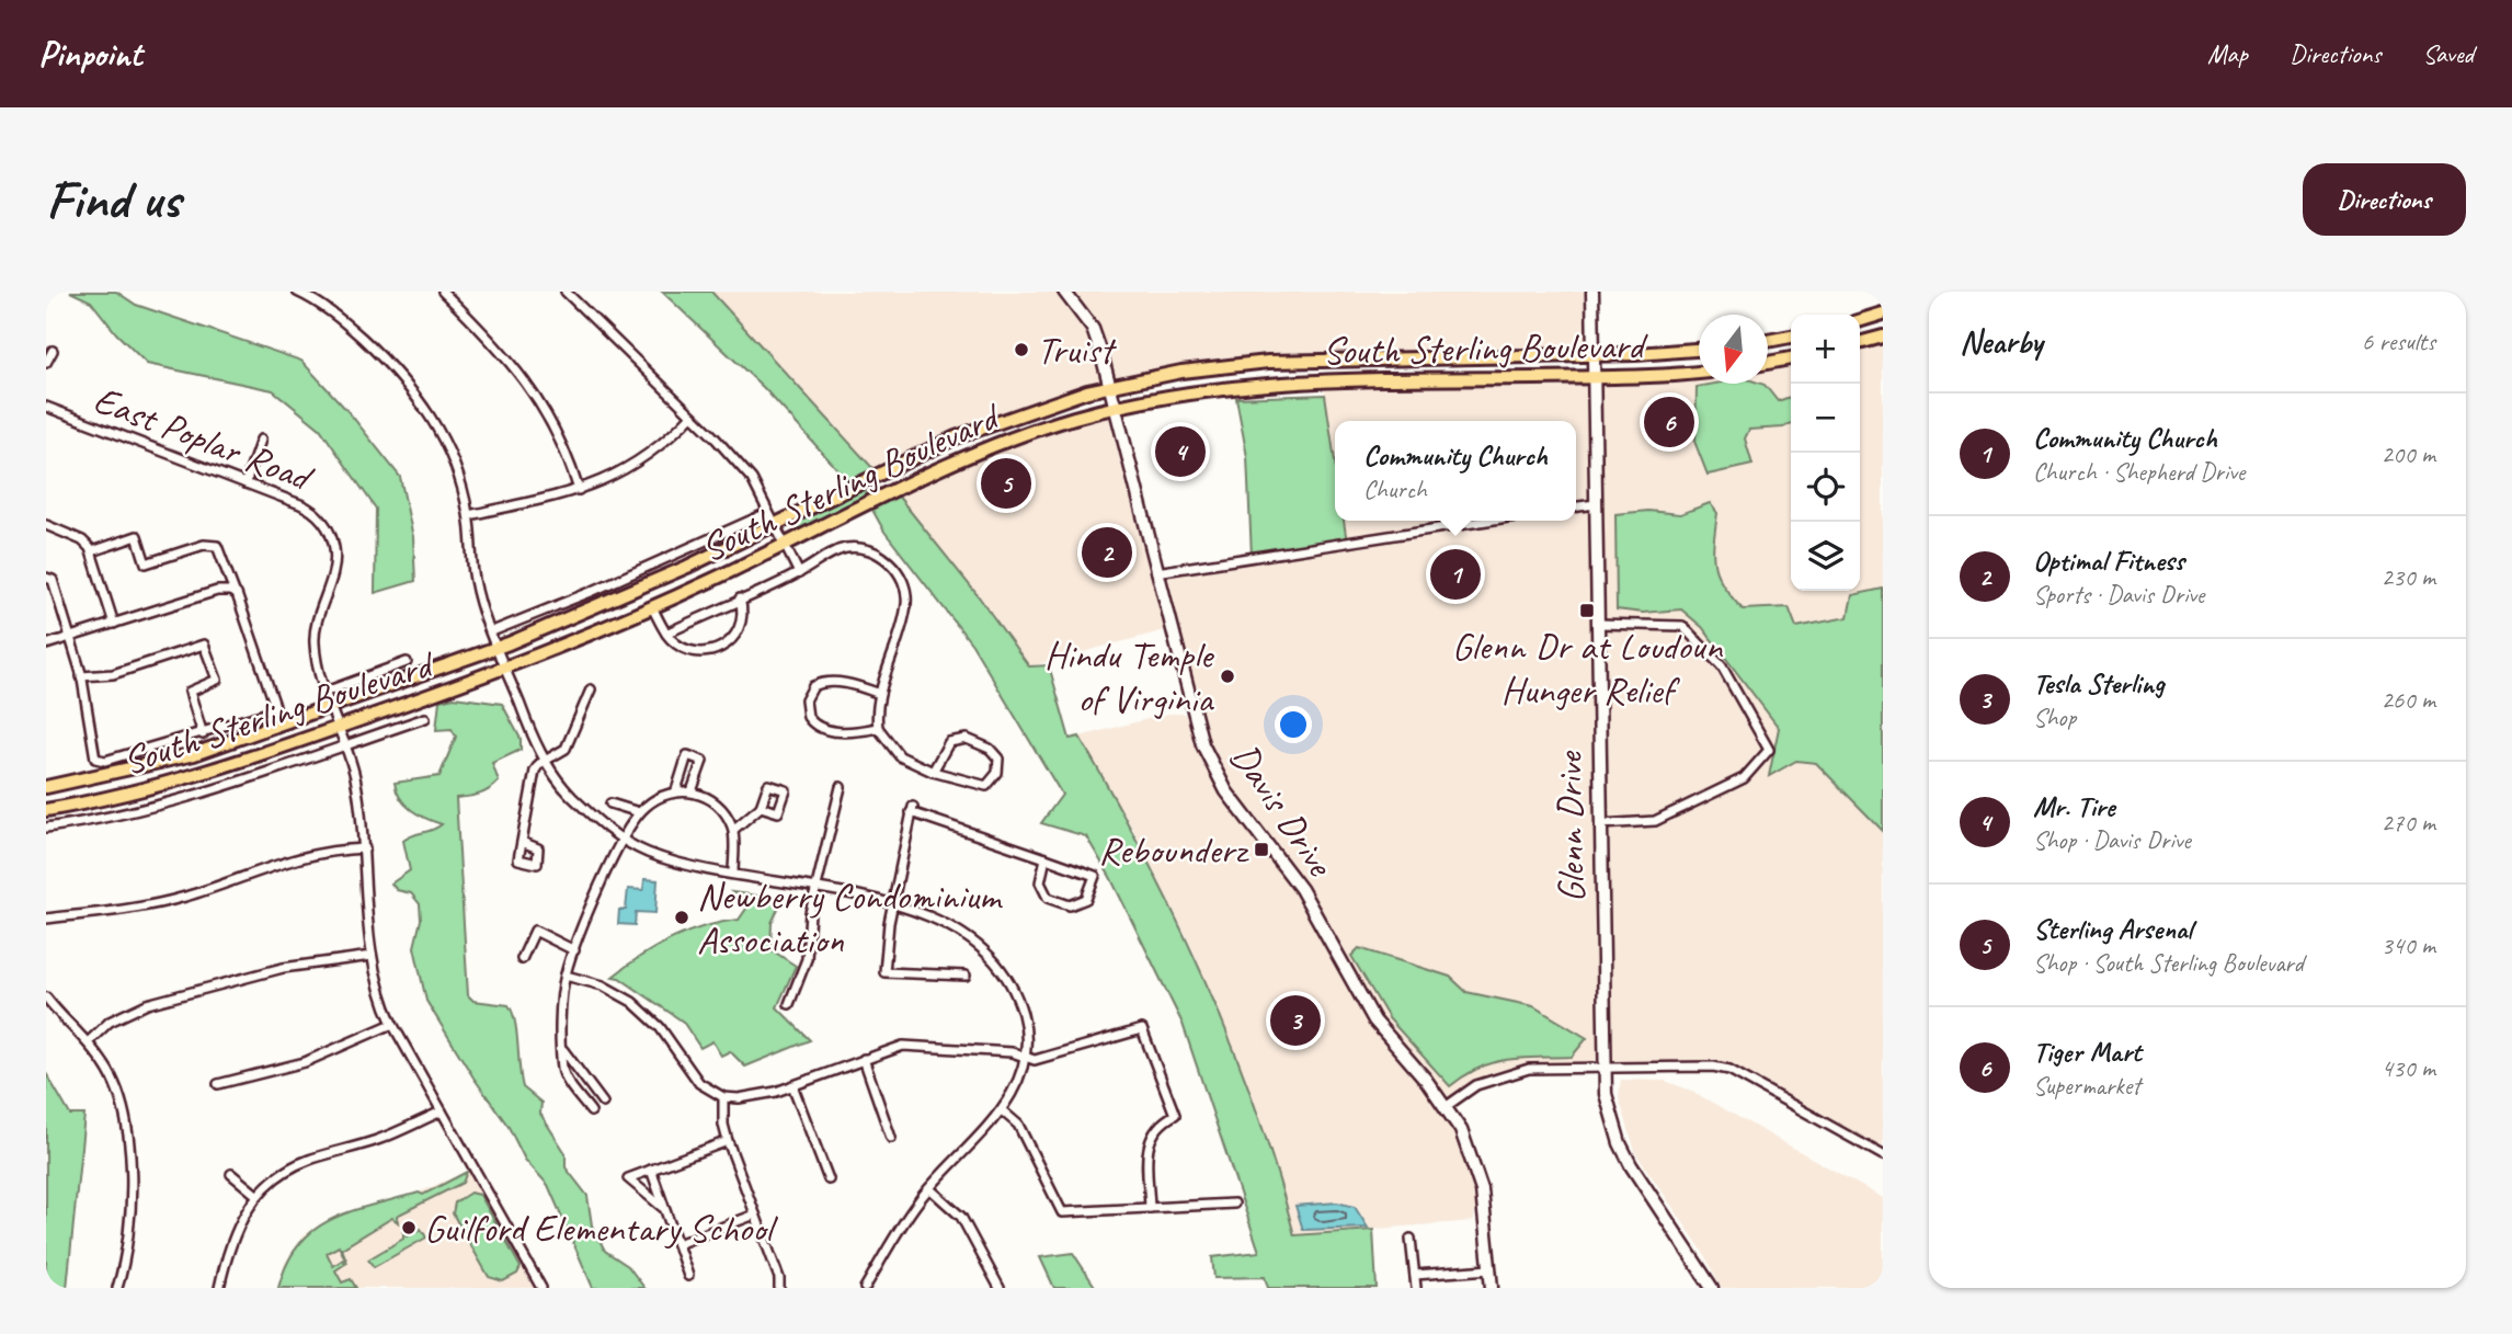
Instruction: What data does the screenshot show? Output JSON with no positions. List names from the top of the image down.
{
  "streets": {
    "main road": ["South Sterling Boulevard"],
    "street": ["East Poplar Road", "Davis Drive", "Glenn Drive"]
  },
  "crossings": [
    ["South Sterling Boulevard", "East Poplar Road"],
    ["South Sterling Boulevard", "Davis Drive"],
    ["South Sterling Boulevard", "Glenn Drive"]
  ],
  "places": {
    "other": [
      "Truist",
      "Hindu Temple of Virginia",
      "Newberry Condominium Association",
      "Guilford Elementary School"
    ],
    "transit": ["Glenn Dr at Loudoun Hunger Relief", "Rebounderz"]
  },
  "north": "bottom",
  "page": {
    "header": "Pinpoint",
    "nav": ["Map", "Directions", "Saved"],
    "buttons": "Directions",
    "title": "Find us",
    "heading": ["Nearby", "6 results"],
    "map_buttons": ["+", "−"],
    "list": [
      {
        "mark": "1",
        "name": "Community Church",
        "note": "Church · Shepherd Drive",
        "value": "200 m"
      },
      {
        "mark": "2",
        "name": "Optimal Fitness",
        "note": "Sports · Davis Drive",
        "value": "230 m"
      },
      {
        "mark": "3",
        "name": "Tesla Sterling",
        "note": "Shop",
        "value": "260 m"
      },
      {
        "mark": "4",
        "name": "Mr. Tire",
        "note": "Shop · Davis Drive",
        "value": "270 m"
      },
      {
        "mark": "5",
        "name": "Sterling Arsenal",
        "note": "Shop · South Sterling Boulevard",
        "value": "340 m"
      },
      {
        "mark": "6",
        "name": "Tiger Mart",
        "note": "Supermarket",
        "value": "430 m"
      }
    ],
    "pins": [
      "6",
      "4",
      "5",
      "2",
      "1",
      "3"
    ],
    "popup": ["Community Church", "Church"]
  }
}
